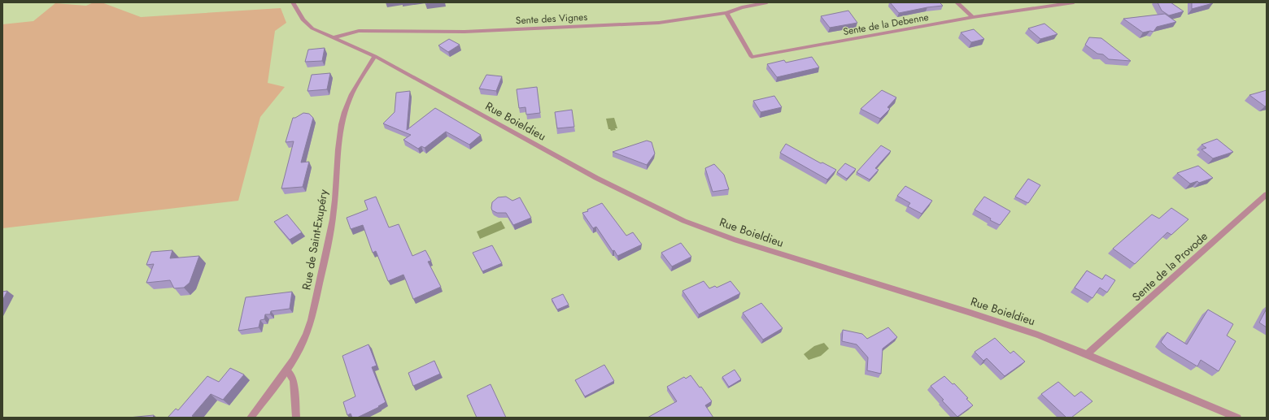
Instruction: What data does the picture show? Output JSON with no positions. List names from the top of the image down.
{
  "streets": {
    "street": [
      "Sente des Vignes",
      "Sente de la Debenne",
      "Rue Boieldieu",
      "Rue de Saint-Exupéry",
      "Sente de la Provode"
    ]
  },
  "crossings": [
    ["Sente des Vignes", "Sente de la Debenne"],
    ["Sente des Vignes", "Rue Boieldieu"],
    ["Rue Boieldieu", "Rue de Saint-Exupéry"],
    ["Rue Boieldieu", "Sente de la Provode"]
  ]
}
